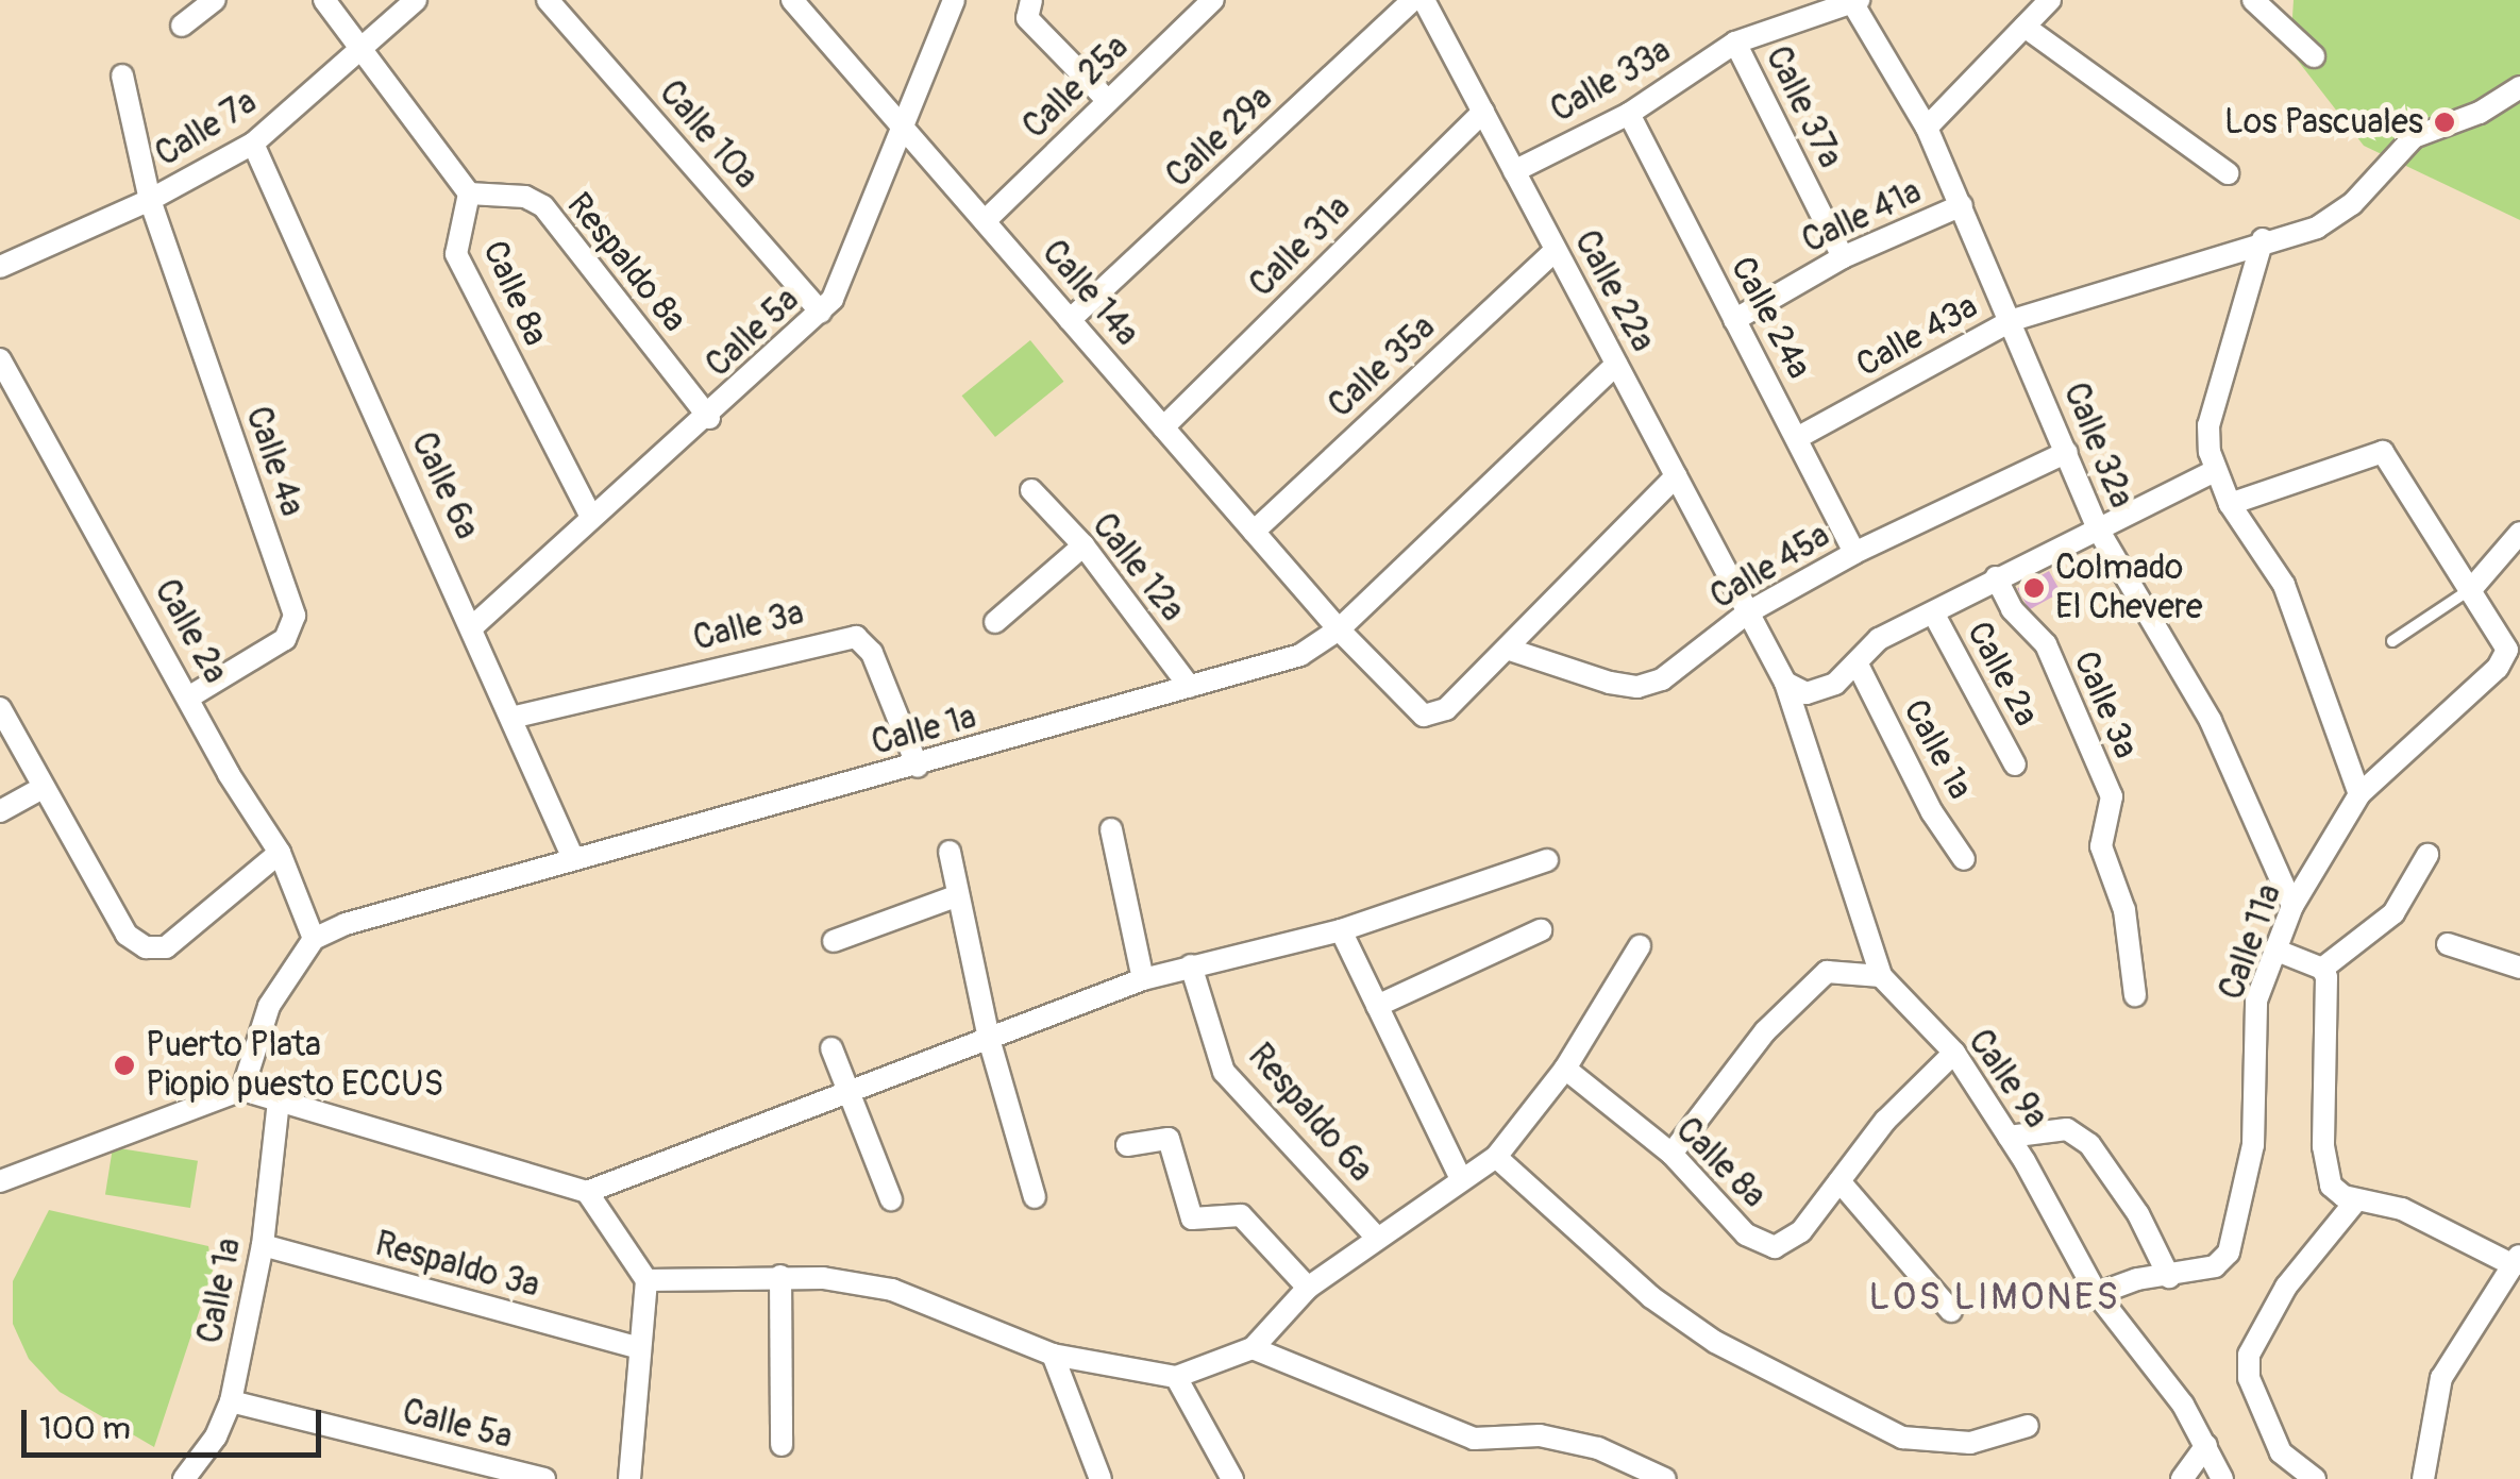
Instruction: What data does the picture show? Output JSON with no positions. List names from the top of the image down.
{
  "streets": {
    "street": [
      "Calle 33ª",
      "Calle 25ª",
      "Calle 37ª",
      "Calle 7ª",
      "Calle 10ª",
      "Calle 29ª",
      "Calle 41ª",
      "Calle 31ª",
      "Respaldo 8ª",
      "Calle 22ª",
      "Calle 8ª",
      "Calle 14ª",
      "Calle 24ª",
      "Calle 5ª",
      "Calle 43ª",
      "Calle 35ª",
      "Calle 32ª",
      "Calle 4ª",
      "Calle 6ª",
      "Calle 45ª",
      "Calle 12ª",
      "Calle 3ª",
      "Calle 2ª",
      "Calle 1ª",
      "Calle 11ª",
      "Calle 9ª",
      "Respaldo 6ª",
      "Respaldo 3ª"
    ]
  },
  "crossings": [
    ["Calle 33ª", "Calle 37ª"],
    ["Calle 33ª", "Calle 22ª"],
    ["Calle 33ª", "Calle 24ª"],
    ["Calle 33ª", "Calle 32ª"],
    ["Calle 25ª", "Calle 14ª"],
    ["Calle 37ª", "Calle 41ª"],
    ["Calle 7ª", "Calle 4ª"],
    ["Calle 7ª", "Calle 6ª"],
    ["Calle 10ª", "Calle 5ª"],
    ["Calle 29ª", "Calle 14ª"],
    ["Calle 41ª", "Calle 24ª"],
    ["Calle 41ª", "Calle 32ª"],
    ["Calle 31ª", "Calle 22ª"],
    ["Calle 31ª", "Calle 14ª"],
    ["Respaldo 8ª", "Calle 8ª"],
    ["Respaldo 8ª", "Calle 5ª"],
    ["Calle 22ª", "Calle 35ª"],
    ["Calle 22ª", "Calle 45ª"],
    ["Calle 22ª", "Calle 1ª"],
    ["Calle 22ª", "Calle 9ª"],
    ["Calle 8ª", "Calle 5ª"],
    ["Calle 8ª", "Calle 9ª"],
    ["Calle 14ª", "Calle 5ª"],
    ["Calle 14ª", "Calle 35ª"],
    ["Calle 14ª", "Calle 45ª"],
    ["Calle 14ª", "Calle 1ª"],
    ["Calle 24ª", "Calle 43ª"],
    ["Calle 24ª", "Calle 45ª"],
    ["Calle 5ª", "Calle 6ª"],
    ["Calle 5ª", "Calle 1ª"],
    ["Calle 43ª", "Calle 32ª"],
    ["Calle 32ª", "Calle 45ª"],
    ["Calle 32ª", "Calle 11ª"],
    ["Calle 4ª", "Calle 2ª"],
    ["Calle 6ª", "Calle 3ª"],
    ["Calle 6ª", "Calle 1ª"],
    ["Calle 12ª", "Calle 1ª"],
    ["Calle 3ª", "Calle 1ª"],
    ["Calle 2ª", "Calle 1ª"],
    ["Calle 1ª", "Respaldo 3ª"],
    ["Calle 11ª", "Calle 9ª"]
  ],
  "districts": ["LOS LIMONES"],
  "places": ["Los Pascuales", "Colmado El Chevere", "Puerto Plata Piopio puesto ECCUS"],
  "scale_bar": "100 m"
}
